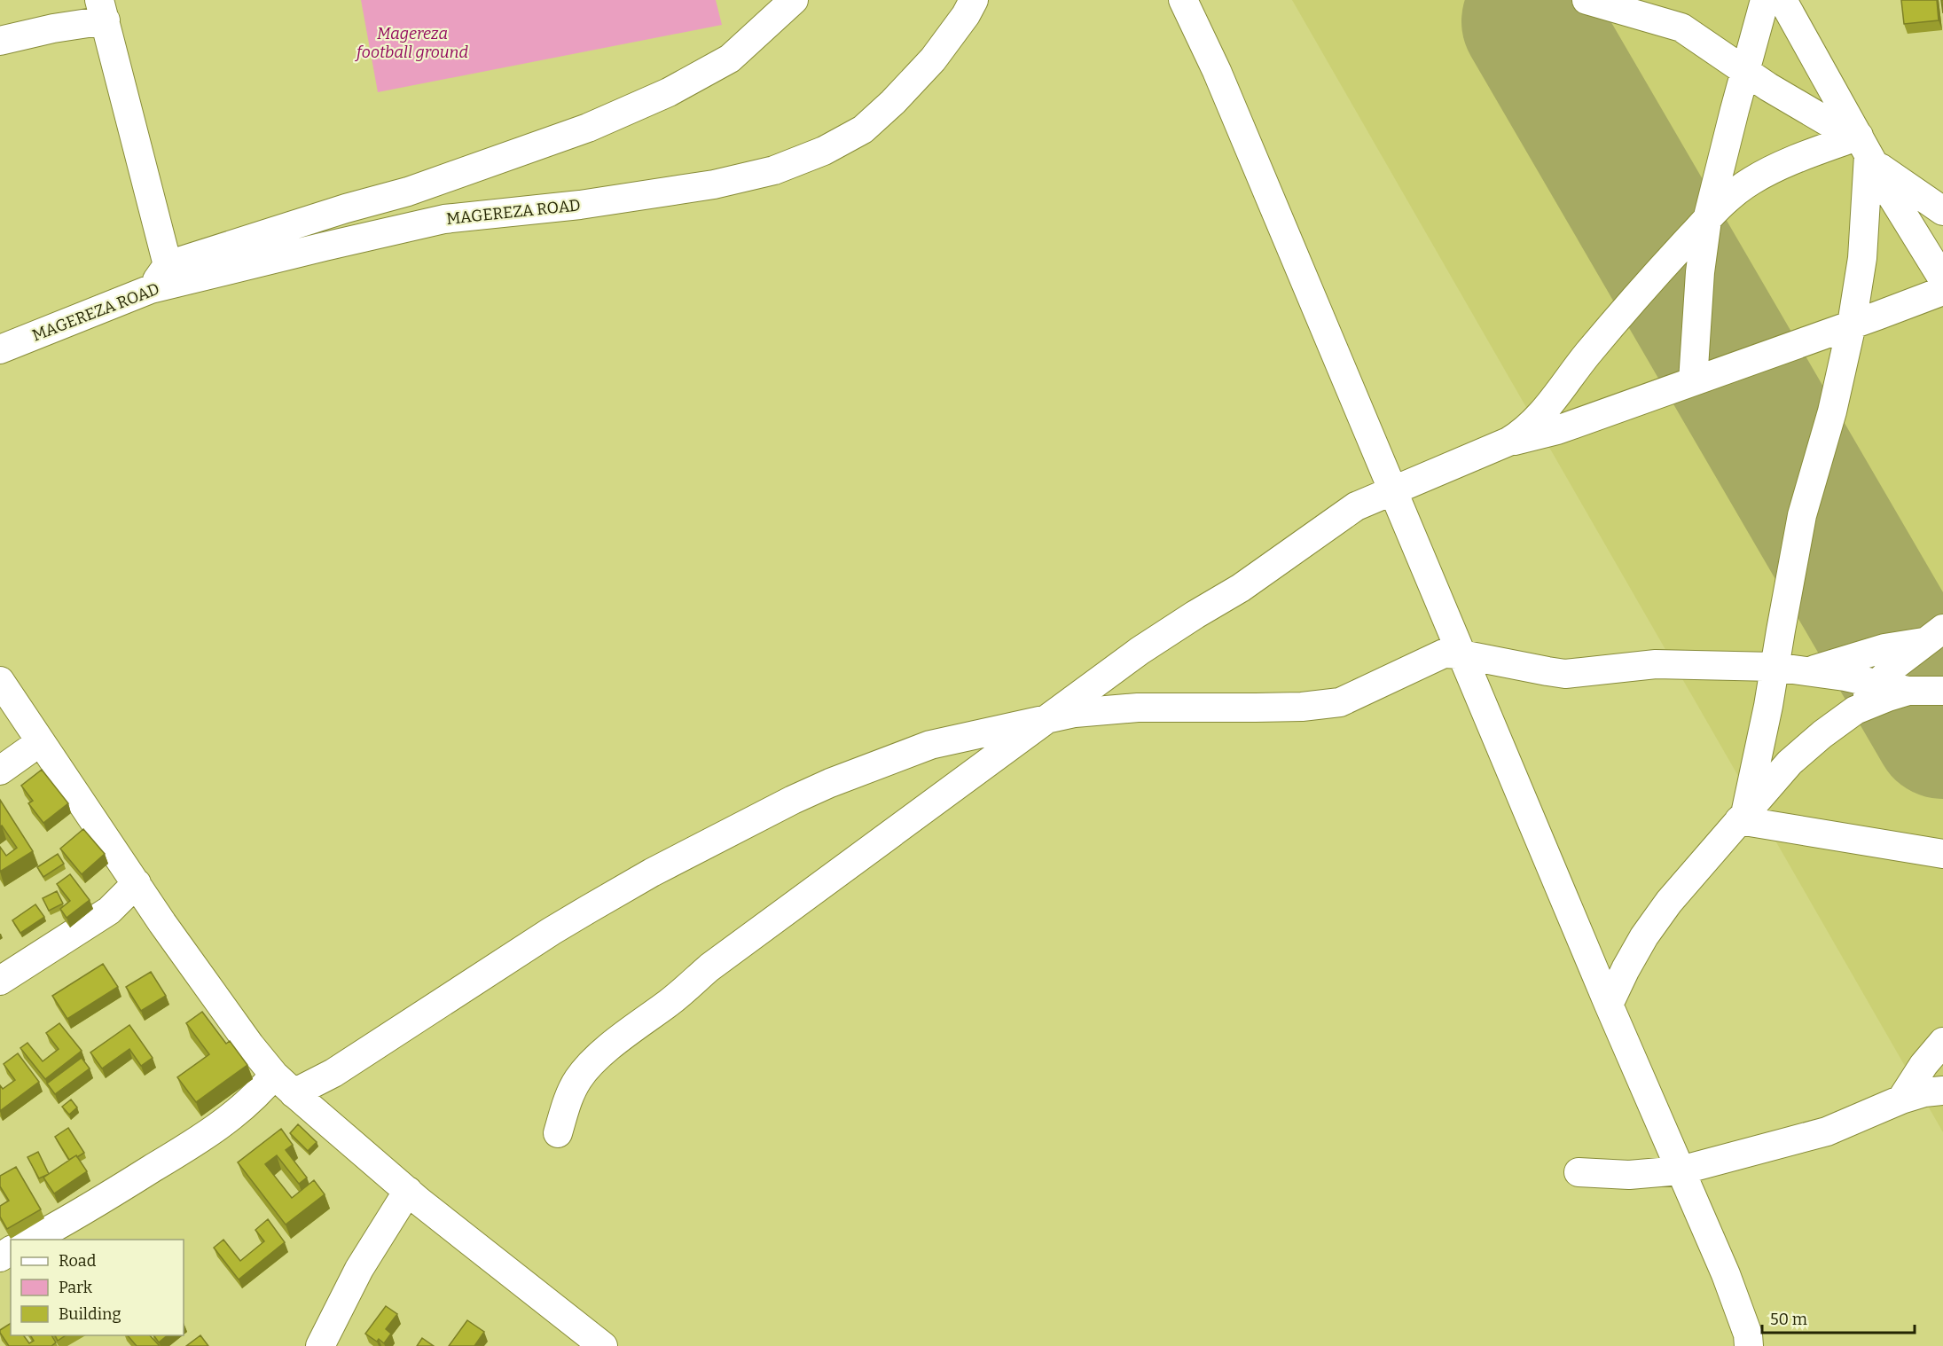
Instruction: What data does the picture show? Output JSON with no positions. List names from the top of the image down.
{
  "streets": {
    "street": ["MAGEREZA ROAD"]
  },
  "parks": ["Magereza football ground"],
  "legend": ["Road", "Park", "Building"],
  "scale_bar": "50 m"
}
